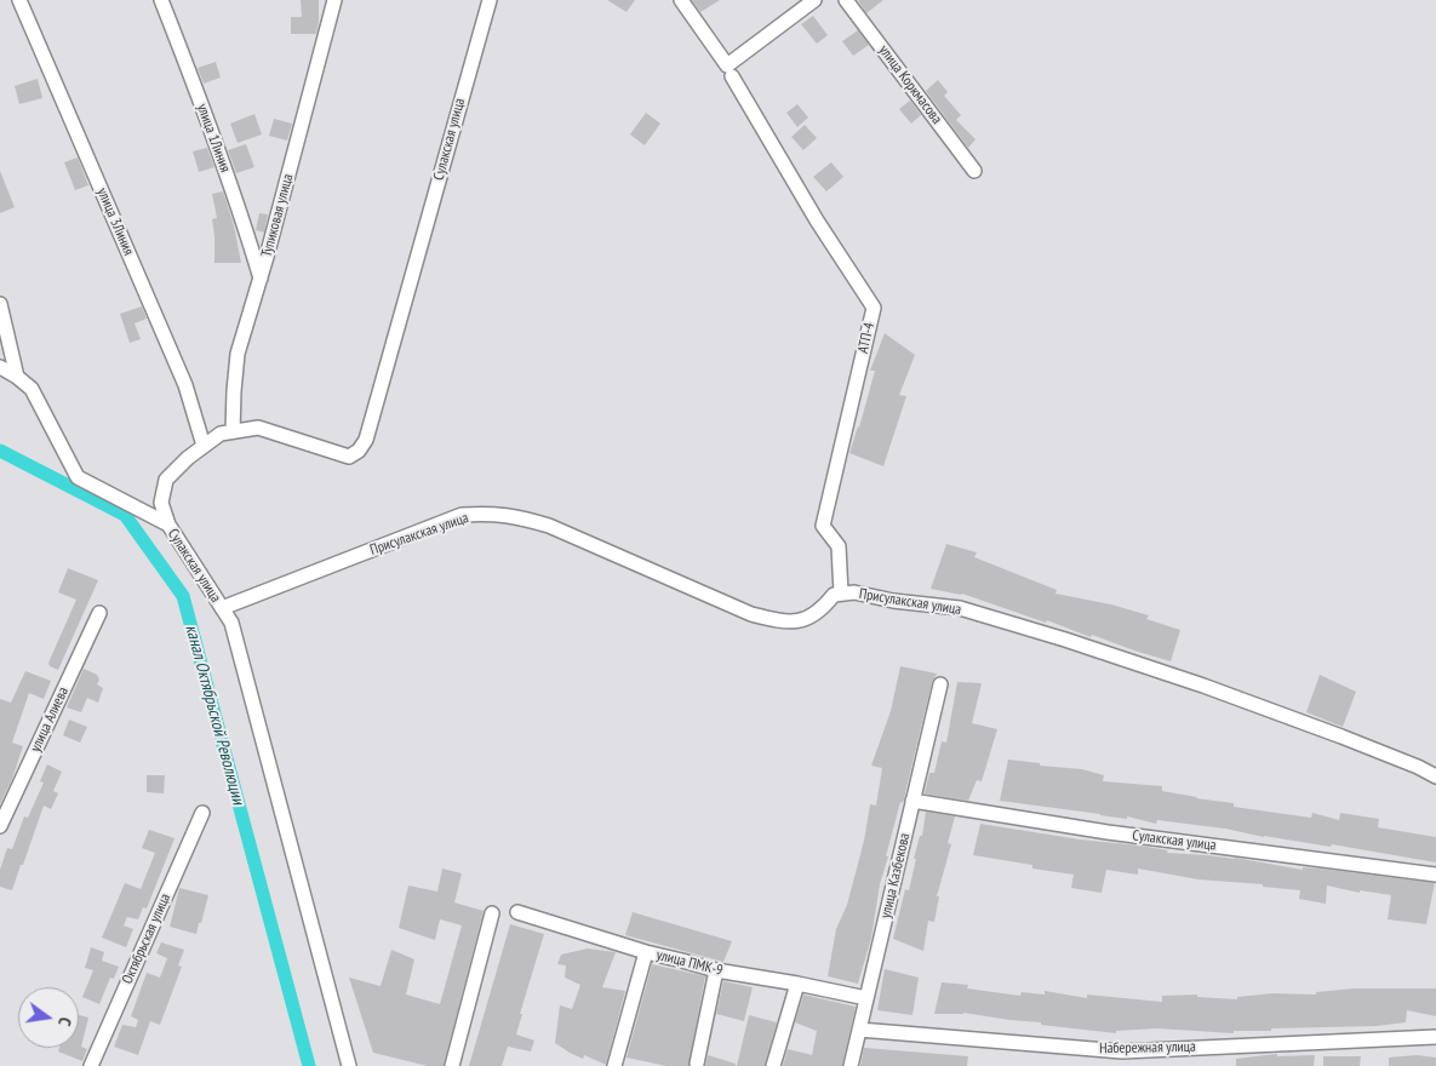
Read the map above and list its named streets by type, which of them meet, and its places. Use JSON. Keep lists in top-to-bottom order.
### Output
{
  "streets": {
    "street": [
      "улица Коркмасова",
      "улица 1Линия",
      "Сулакская улица",
      "Тупиковая улица",
      "улица 3Линия",
      "АТП-4",
      "Присулакская улица",
      "улица Алиева",
      "улица Казбекова",
      "Октябрьская улица",
      "улица ПМК-9",
      "Набережная улица"
    ]
  },
  "crossings": [
    ["улица 1Линия", "Тупиковая улица"],
    ["Сулакская улица", "Тупиковая улица"],
    ["Сулакская улица", "улица 3Линия"],
    ["Сулакская улица", "Присулакская улица"],
    ["Сулакская улица", "улица Казбекова"],
    ["АТП-4", "Присулакская улица"],
    ["улица Казбекова", "улица ПМК-9"],
    ["улица Казбекова", "Набережная улица"]
  ],
  "water": ["канал Октябрьской Революции"],
  "north": "right"
}
